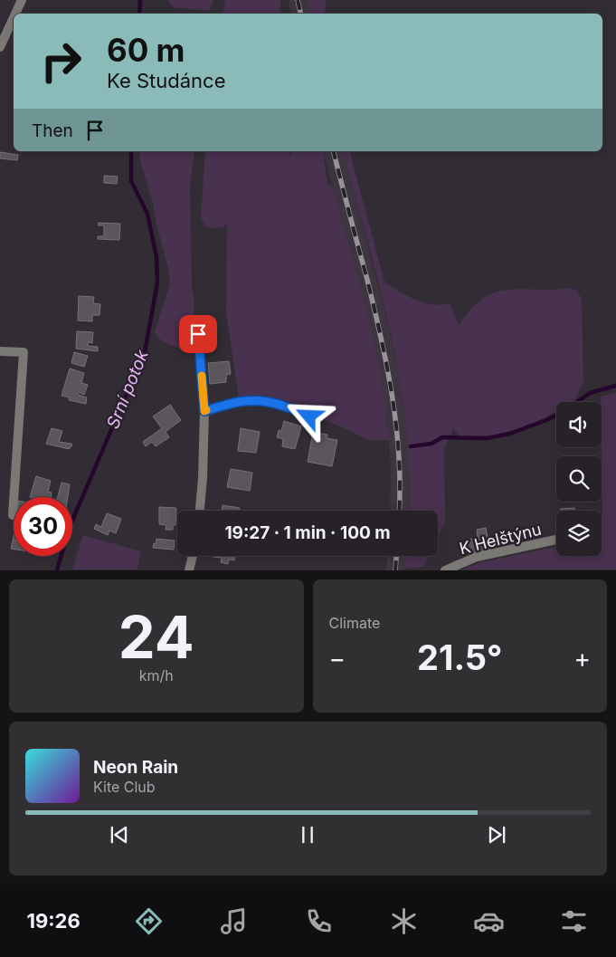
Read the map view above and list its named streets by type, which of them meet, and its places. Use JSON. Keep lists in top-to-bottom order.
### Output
{
  "streets": {
    "street": ["K Helštýnu"]
  },
  "water": ["Srní potok"],
  "page": {
    "turn": ["60 m", "Ke Studánce"],
    "then": "Then",
    "limit": "30",
    "trip": "19:27 · 1 min · 100 m",
    "tile": [
      ["24", "km/h"],
      "Climate"
    ],
    "heat": ["−", "21.5°", "+"],
    "song": ["Neon Rain", "Kite Club"],
    "tabs": "19:26"
  }
}
